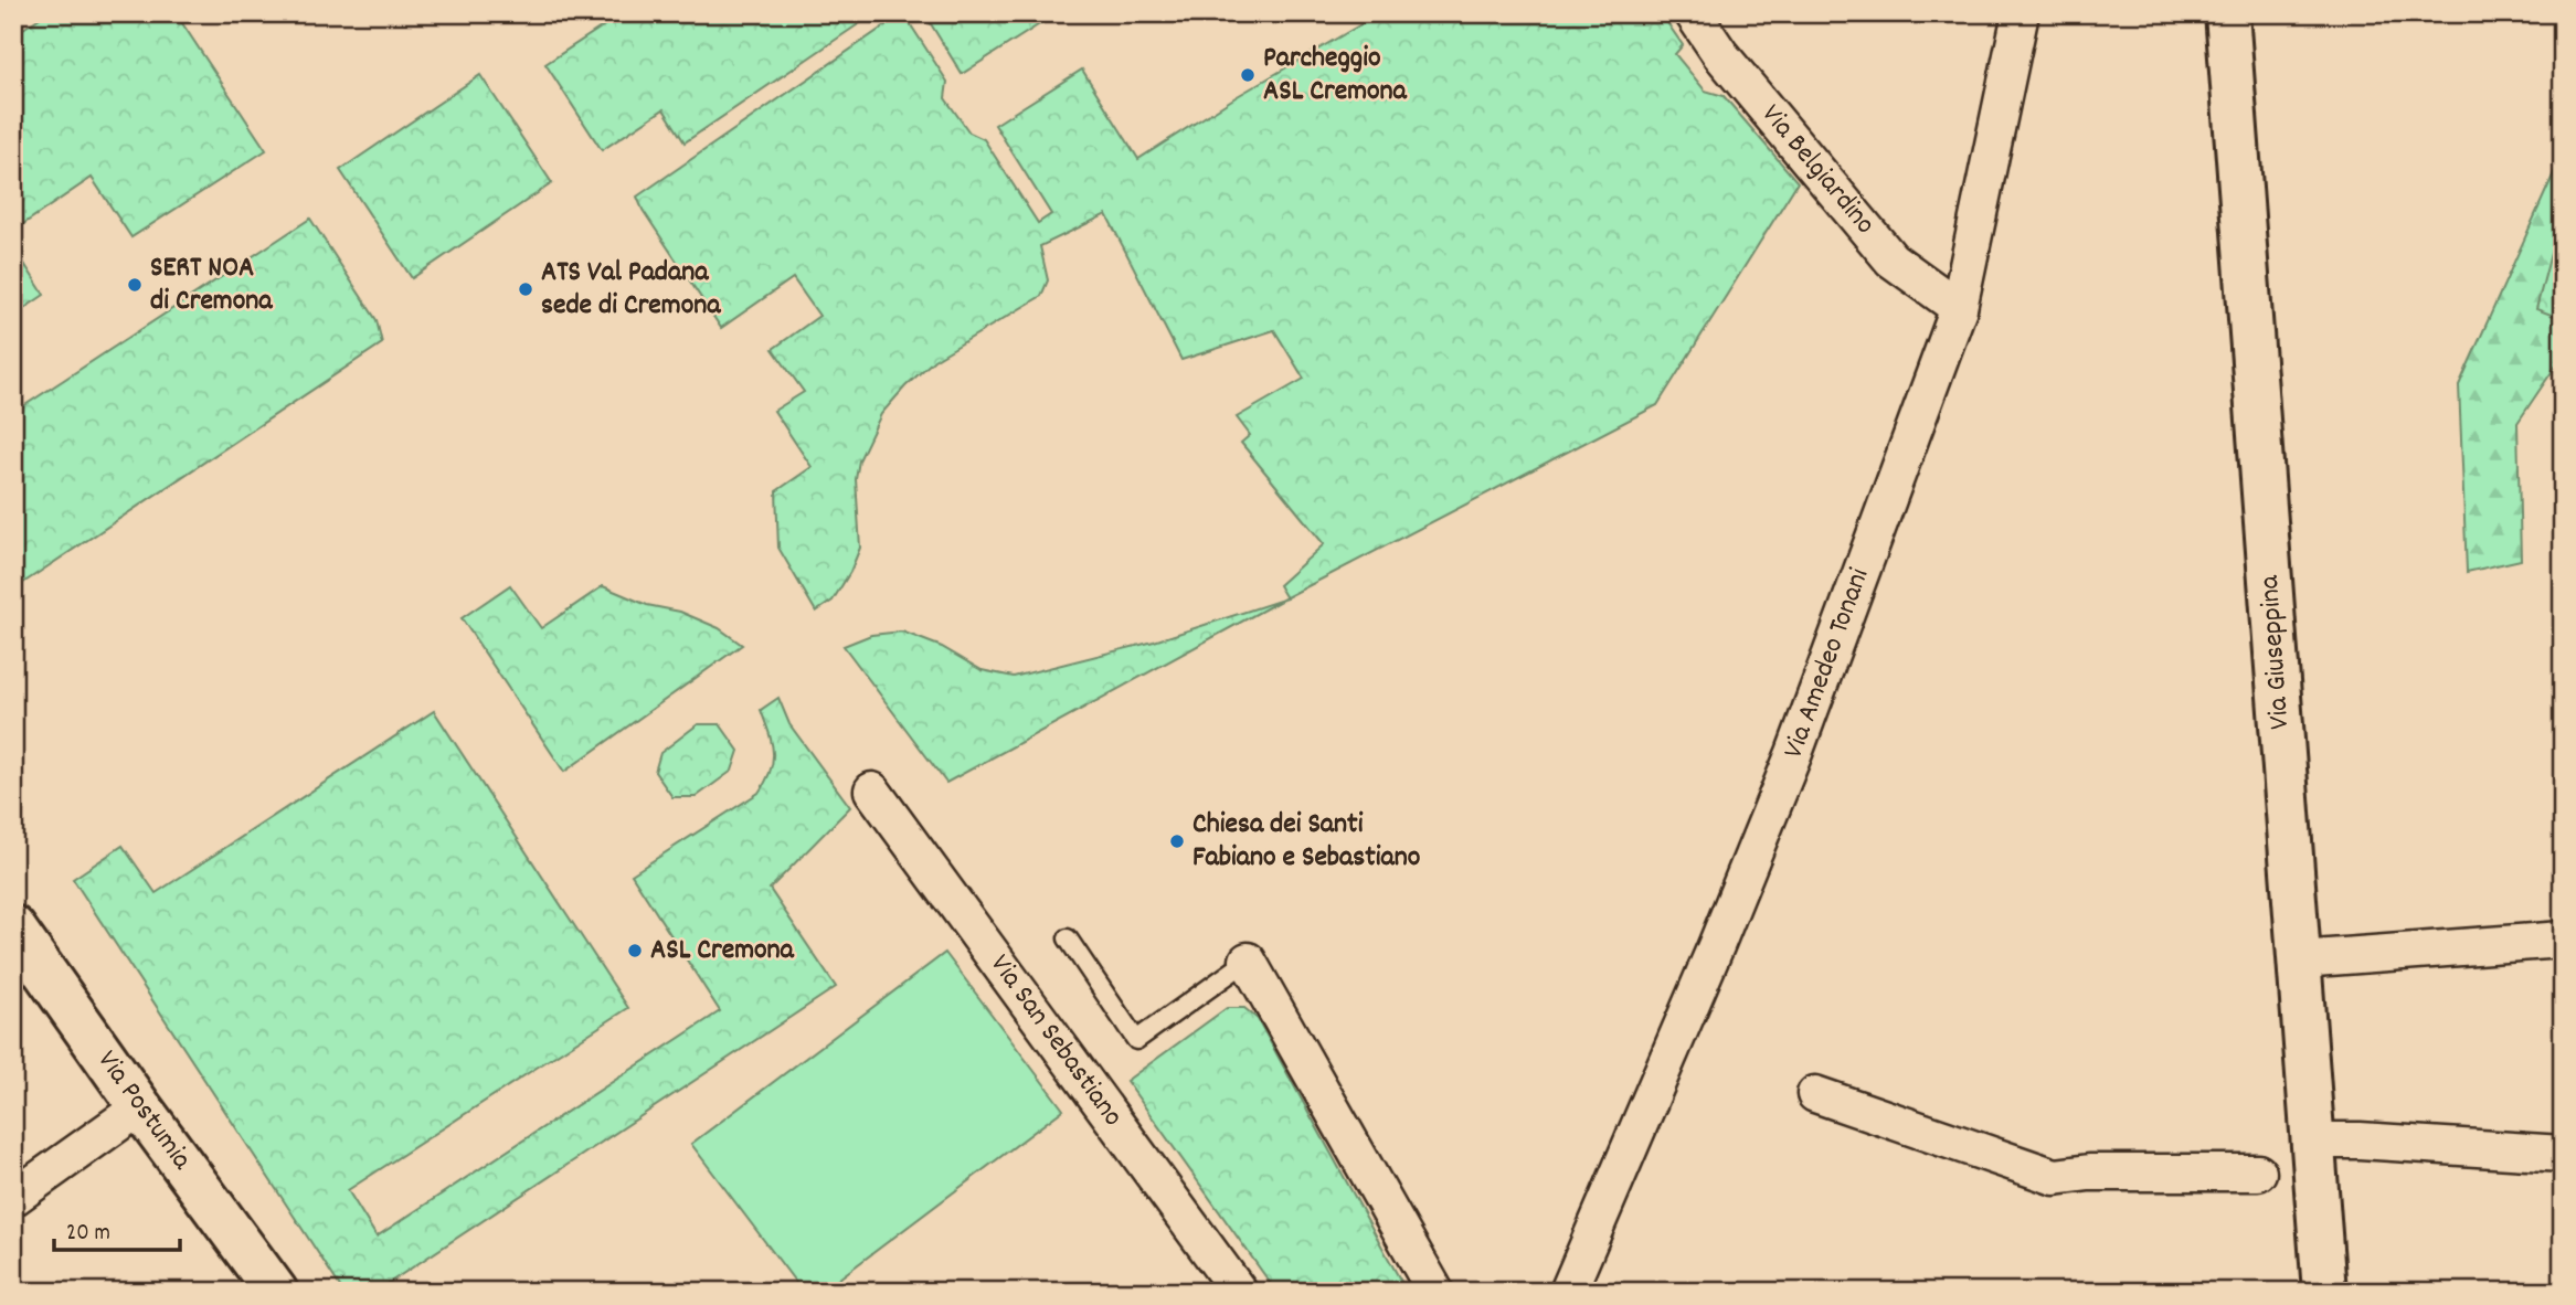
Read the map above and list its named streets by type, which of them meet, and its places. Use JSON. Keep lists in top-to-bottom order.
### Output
{
  "streets": {
    "main road": ["Via Giuseppina", "Via Postumia"],
    "street": ["Via Belgiardino", "Via Amedeo Tonani", "Via San Sebastiano"]
  },
  "crossings": [
    ["Via Belgiardino", "Via Amedeo Tonani"]
  ],
  "places": [
    "Parcheggio ASL Cremona",
    "SERT NOA di Cremona",
    "ATS Val Padana sede di Cremona",
    "Chiesa dei Santi Fabiano e Sebastiano",
    "ASL Cremona"
  ],
  "scale_bar": "20 m"
}
